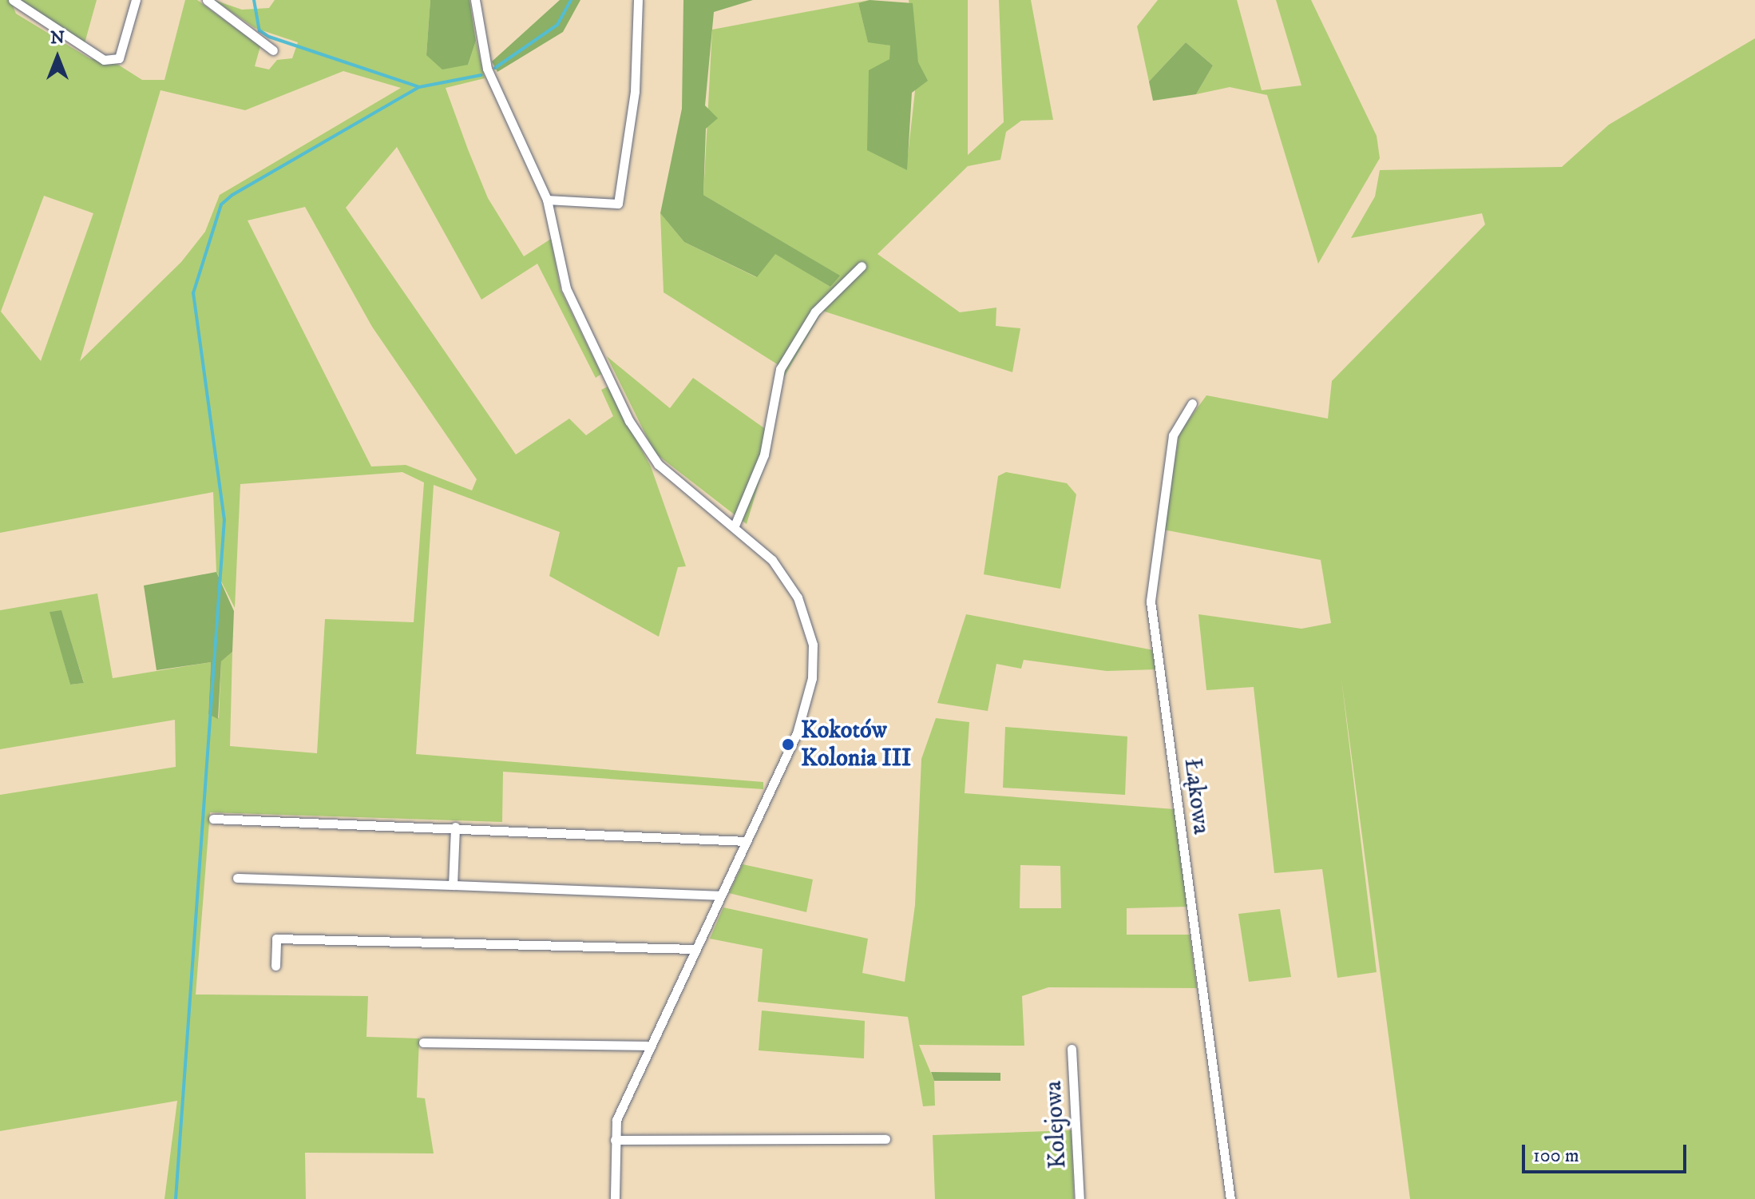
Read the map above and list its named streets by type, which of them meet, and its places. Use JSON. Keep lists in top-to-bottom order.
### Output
{
  "streets": {
    "street": ["Łąkowa", "Kolejowa"]
  },
  "places": ["Kokotów Kolonia III"],
  "scale_bar": "100 m",
  "north": "top"
}
